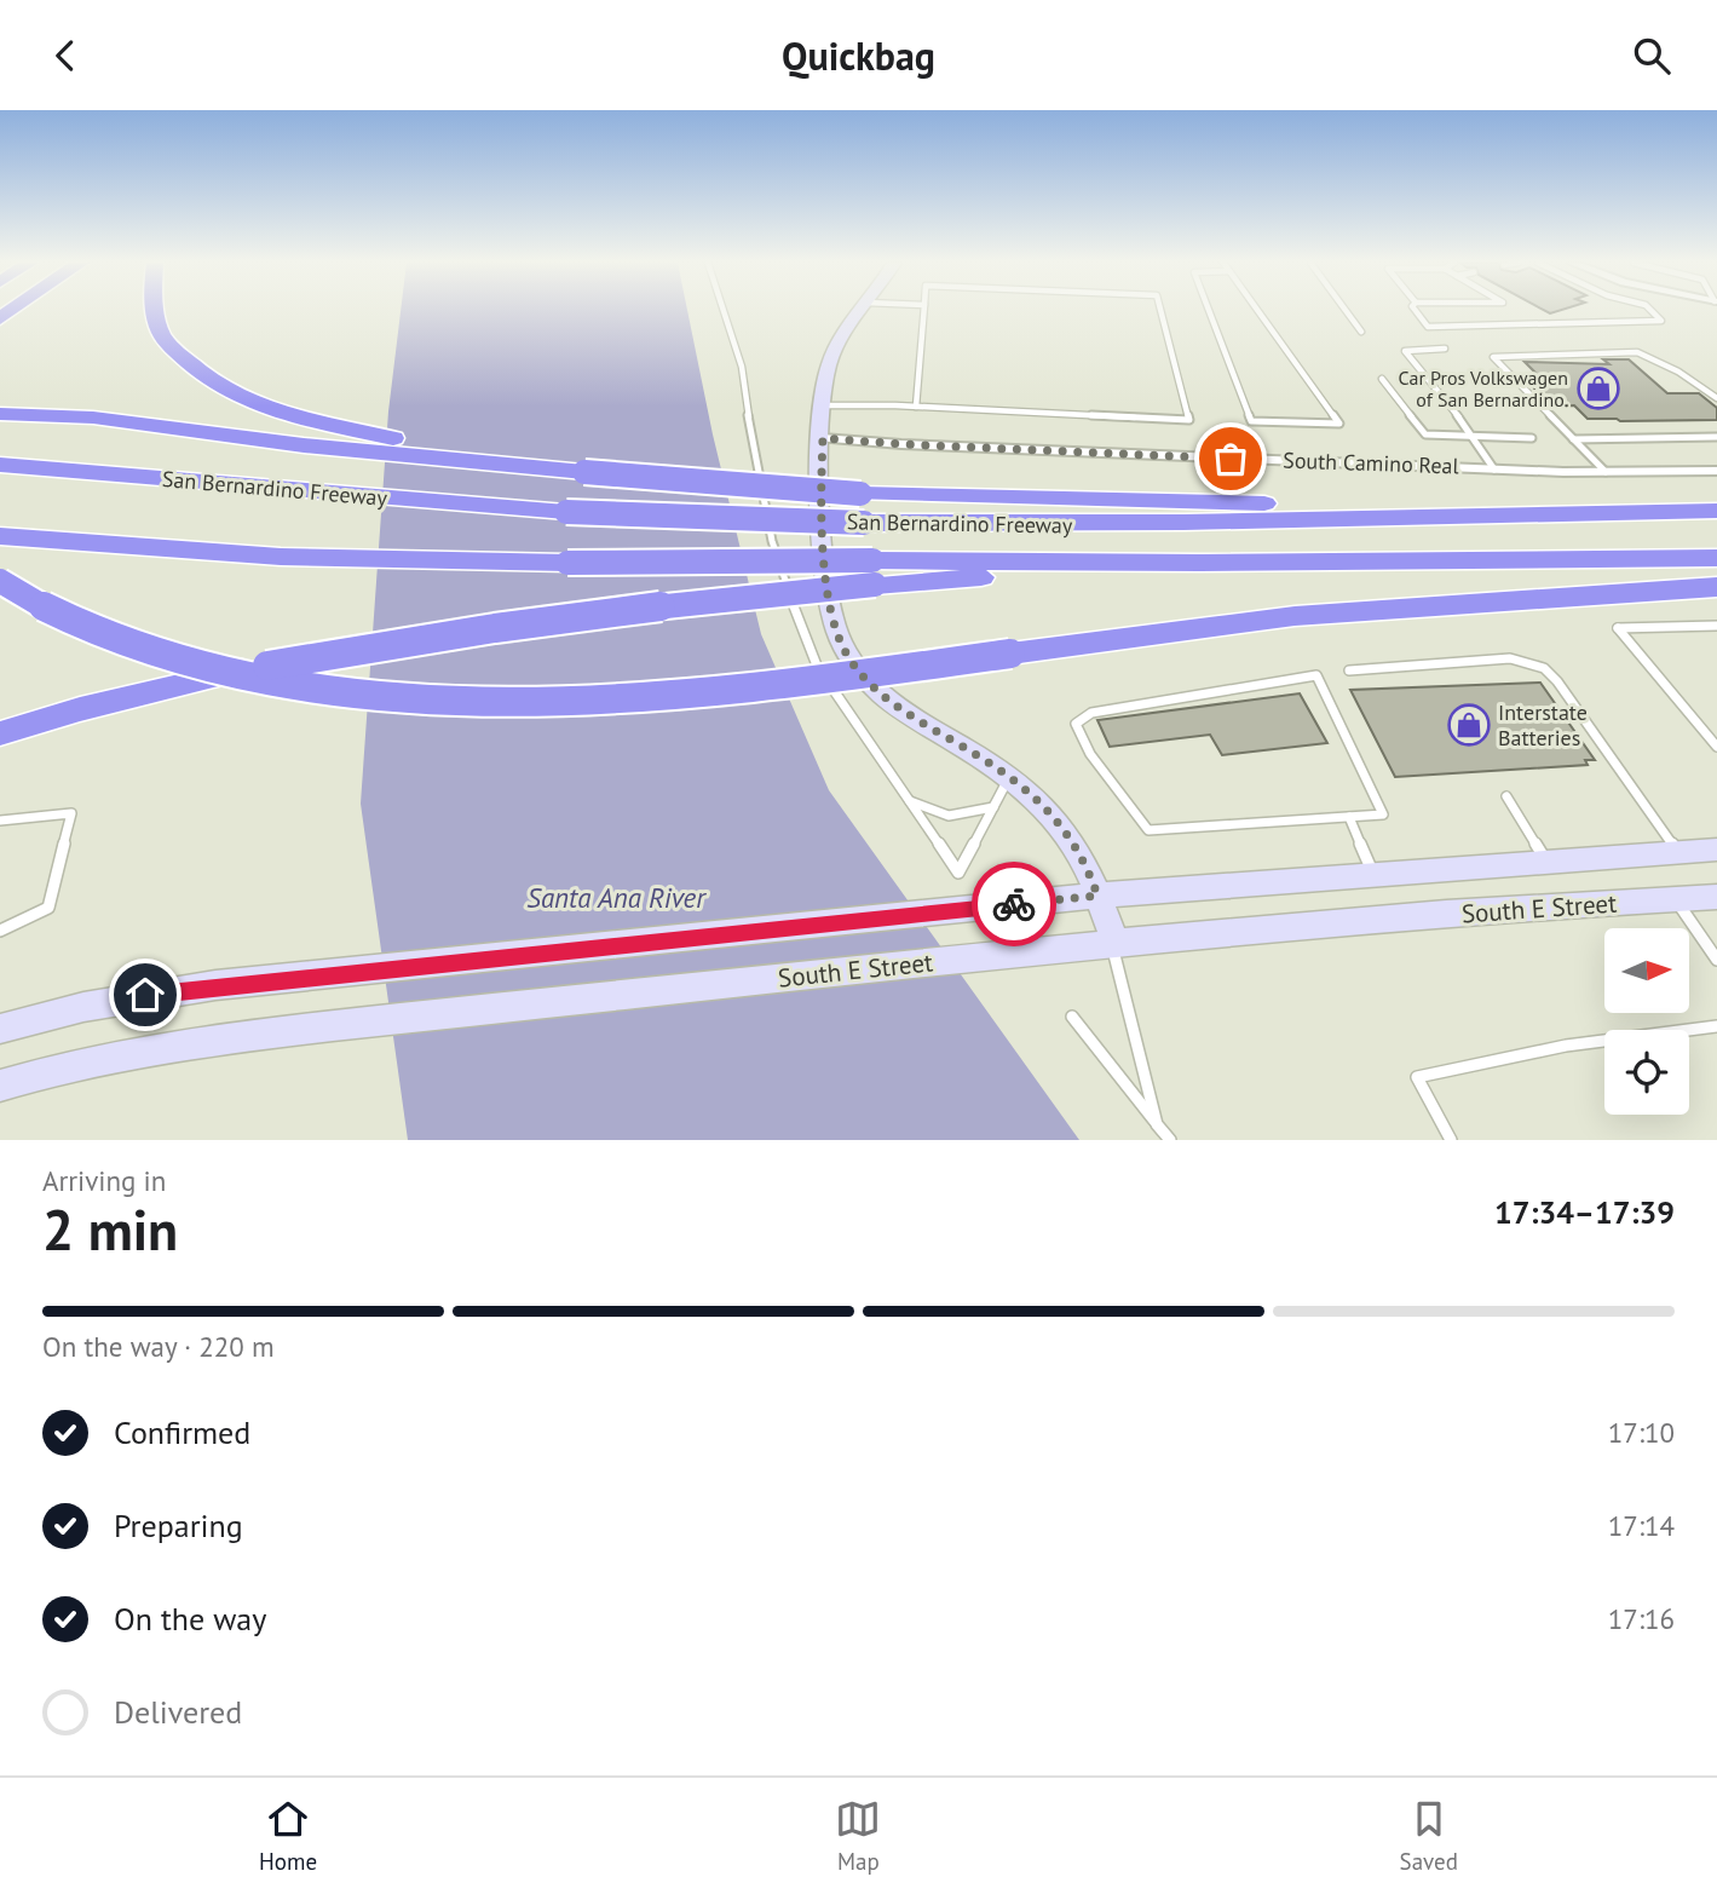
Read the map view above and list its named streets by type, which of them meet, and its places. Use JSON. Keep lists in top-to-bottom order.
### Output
{
  "streets": {
    "highway": ["San Bernardino Freeway"],
    "main road": ["South E Street"],
    "street": ["South Camino Real"]
  },
  "water": ["Santa Ana River"],
  "places": {
    "shop": ["Car Pros Volkswagen of San Bernardino.", "Interstate Batteries"]
  },
  "north": "right",
  "page": {
    "header": "Quickbag",
    "heading": ["2 min", "Arriving in", "17:34–17:39"],
    "bar": "On the way · 220 m",
    "list": [
      ["Confirmed", "17:10"],
      ["Preparing", "17:14"],
      ["On the way", "17:16"],
      "Delivered"
    ],
    "tabs": ["Home", "Map", "Saved"]
  }
}
